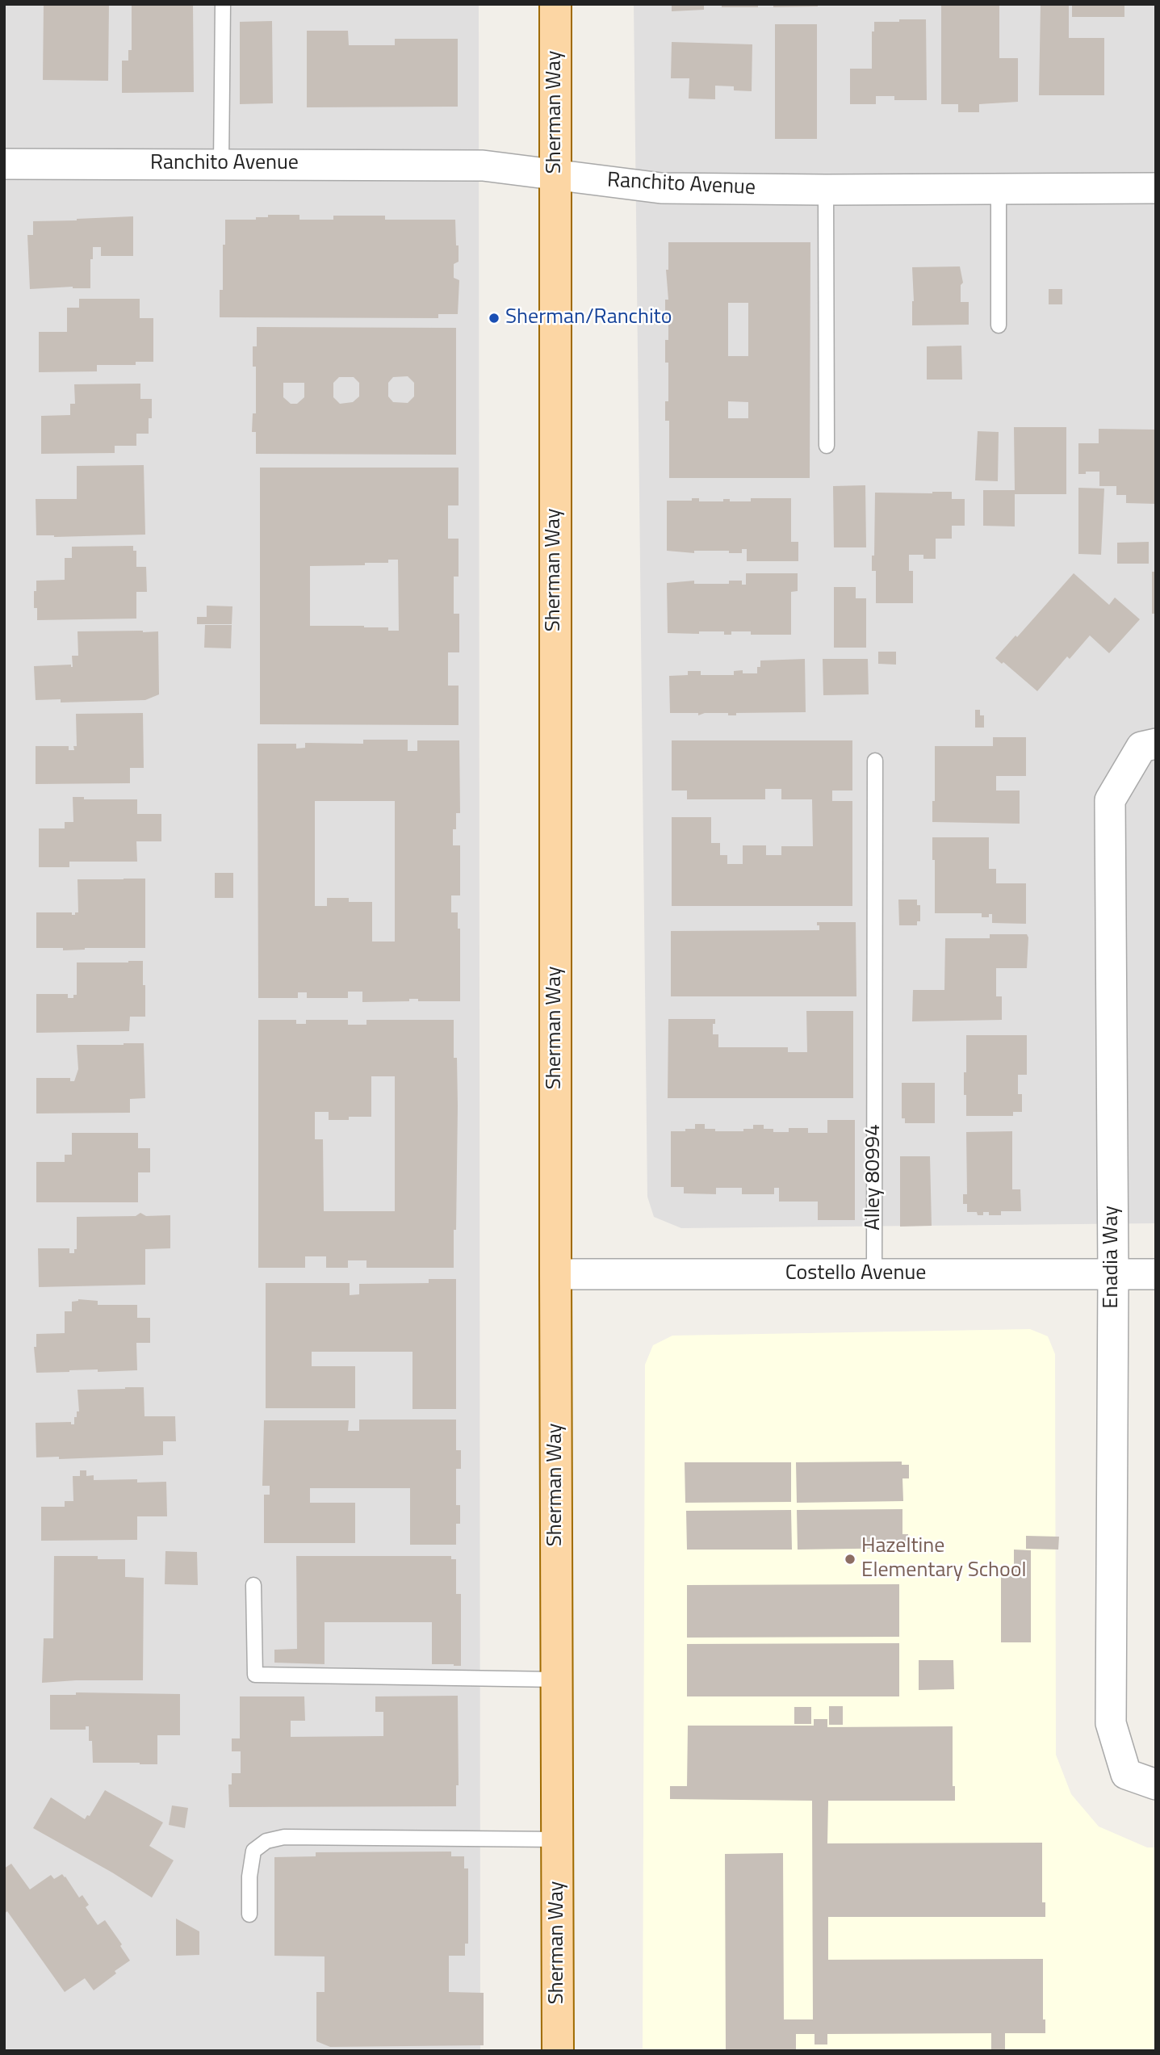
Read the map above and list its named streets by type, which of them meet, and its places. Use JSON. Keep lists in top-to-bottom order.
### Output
{
  "streets": {
    "main road": ["Sherman Way"],
    "street": ["Ranchito Avenue", "Enadia Way", "Costello Avenue"],
    "lane": ["Alley 80994"]
  },
  "crossings": [
    ["Sherman Way", "Ranchito Avenue"],
    ["Sherman Way", "Costello Avenue"],
    ["Alley 80994", "Costello Avenue"],
    ["Enadia Way", "Costello Avenue"]
  ],
  "places": ["Sherman/Ranchito", "Hazeltine Elementary School"]
}
